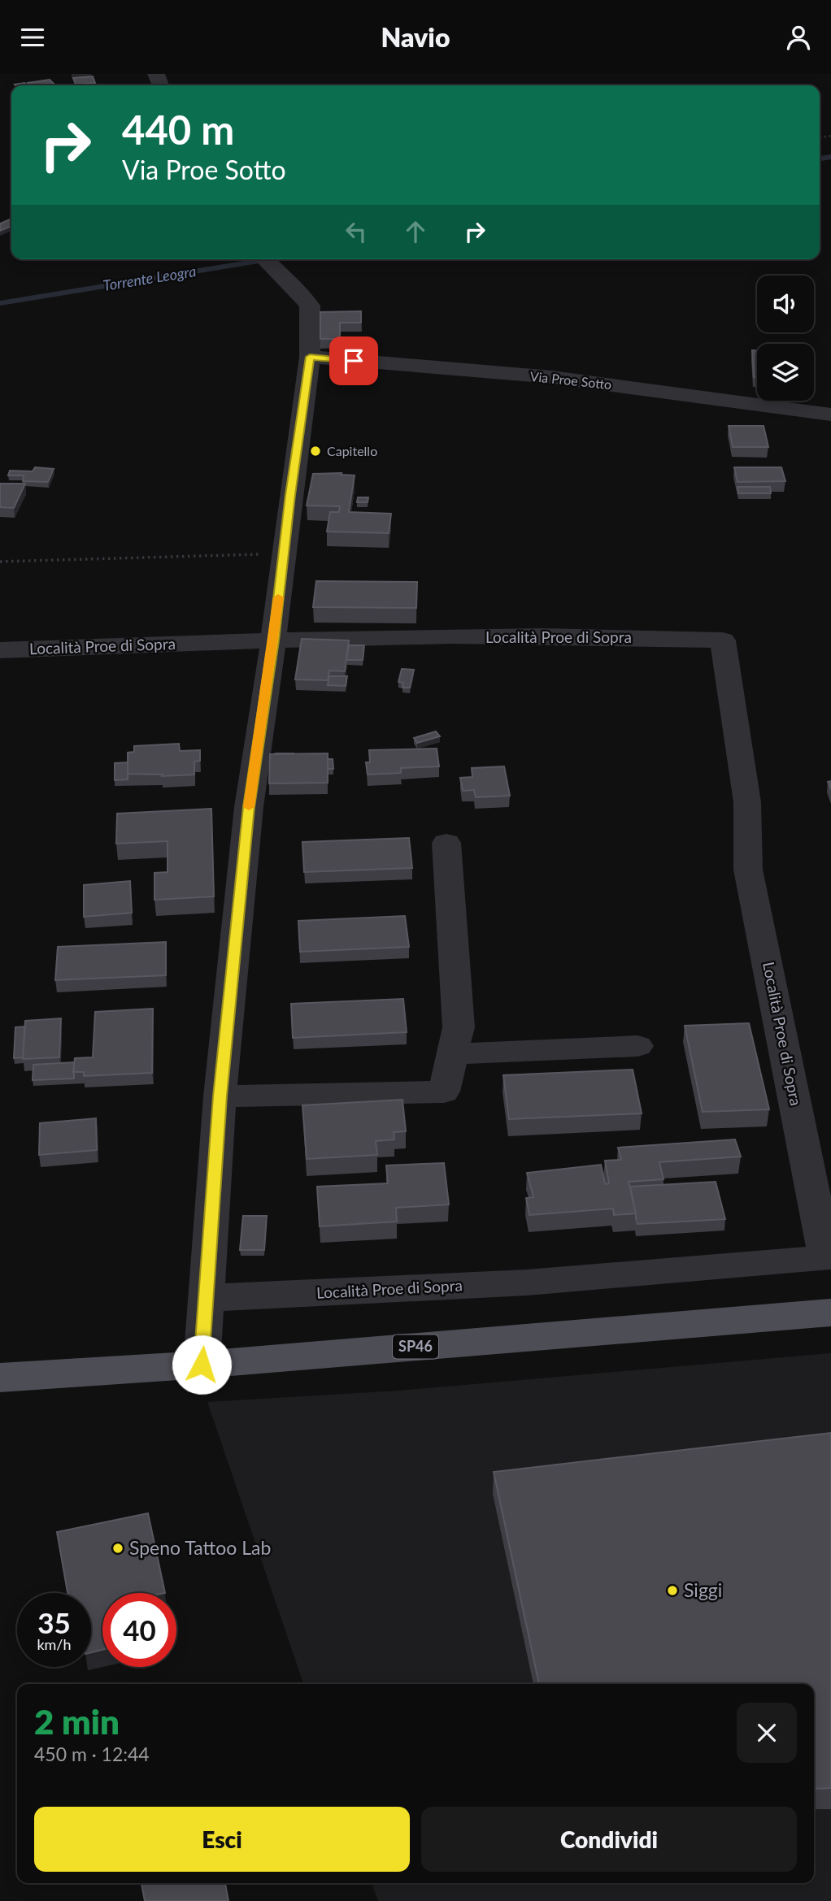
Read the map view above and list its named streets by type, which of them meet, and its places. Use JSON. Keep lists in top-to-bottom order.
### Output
{
  "streets": {
    "main road": ["SP46"],
    "street": ["Via Proe Sotto", "Località Proe di Sopra"]
  },
  "water": ["Torrente Leogra"],
  "places": ["Capitello", "Speno Tattoo Lab", "Siggi"],
  "page": {
    "header": "Navio",
    "turn": ["440 m", "Via Proe Sotto"],
    "speed": "35 km/h",
    "limit": "40",
    "heading": ["2 min", "450 m · 12:44"],
    "buttons": ["Esci", "Condividi"]
  }
}
